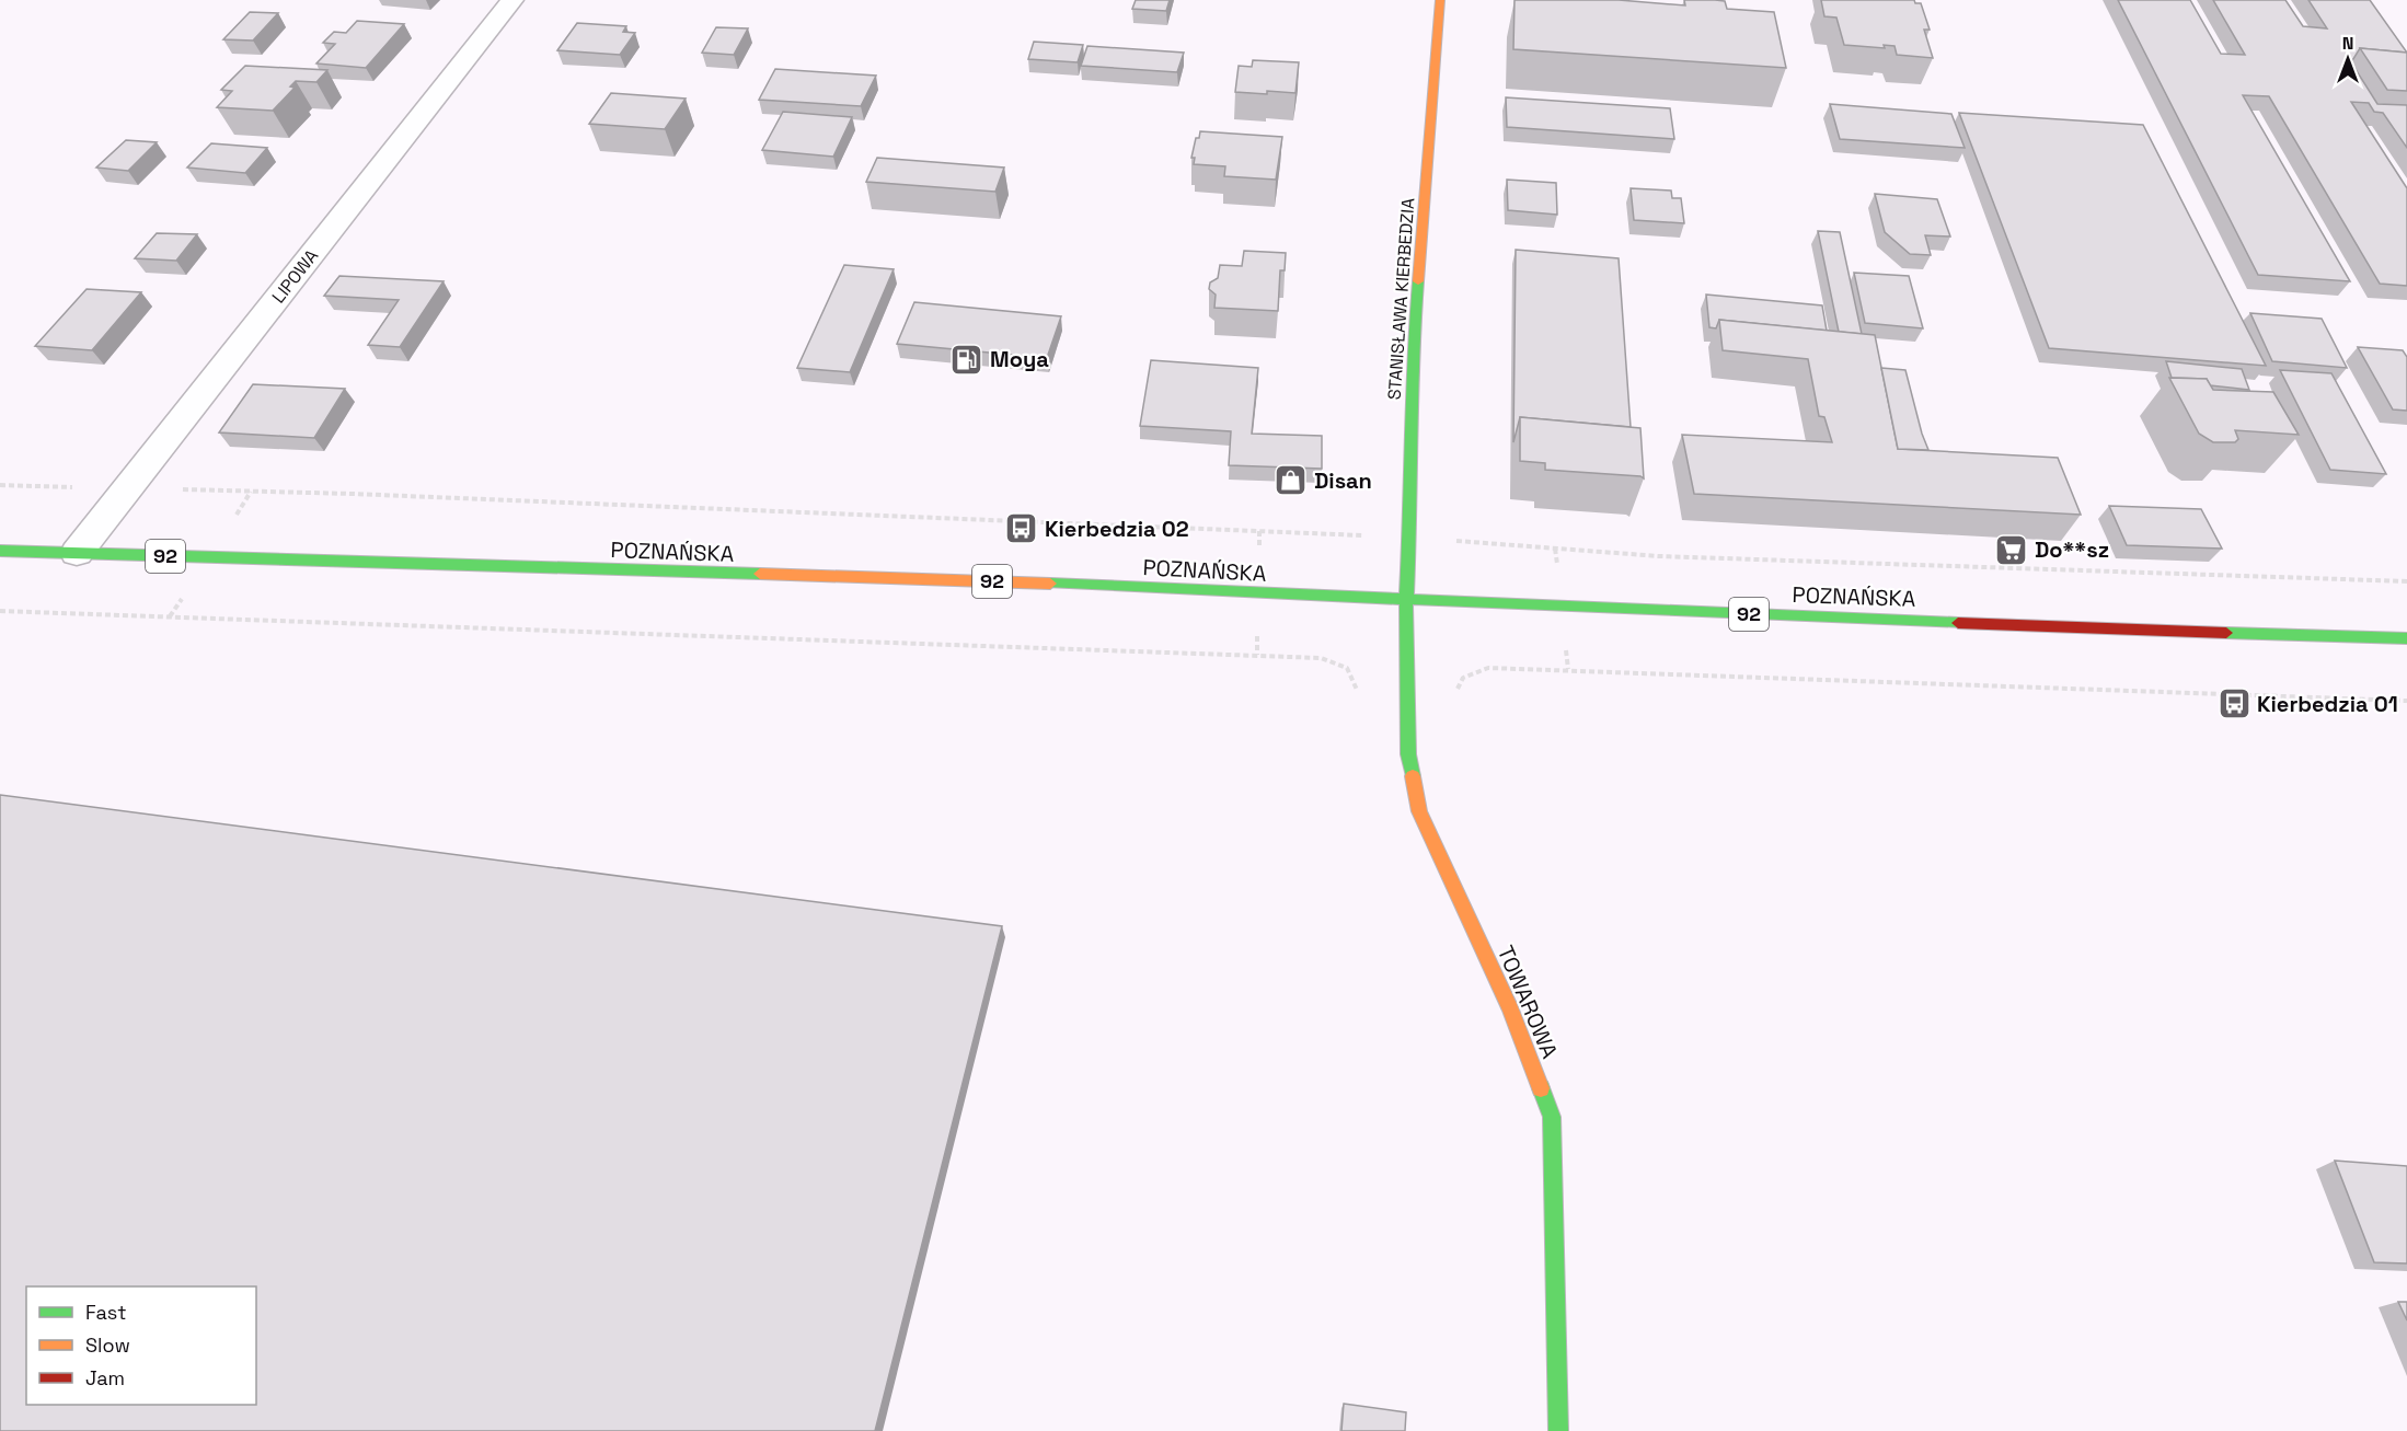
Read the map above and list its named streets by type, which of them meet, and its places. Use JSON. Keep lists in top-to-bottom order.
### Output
{
  "streets": {
    "main road": [
      "STANISŁAWA KIERBEDZIA",
      "POZNAŃSKA",
      "92",
      "TOWAROWA"
    ],
    "street": ["LIPOWA"]
  },
  "crossings": [
    ["LIPOWA", "POZNAŃSKA"],
    ["STANISŁAWA KIERBEDZIA", "POZNAŃSKA"],
    ["STANISŁAWA KIERBEDZIA", "TOWAROWA"],
    ["POZNAŃSKA", "TOWAROWA"]
  ],
  "places": {
    "fuel station": ["Moya"],
    "shop": ["Disan"],
    "bus stop": ["Kierbedzia 02", "Kierbedzia 01"],
    "supermarket": ["Do**sz"]
  },
  "legend": ["Fast", "Slow", "Jam"],
  "north": "top"
}
